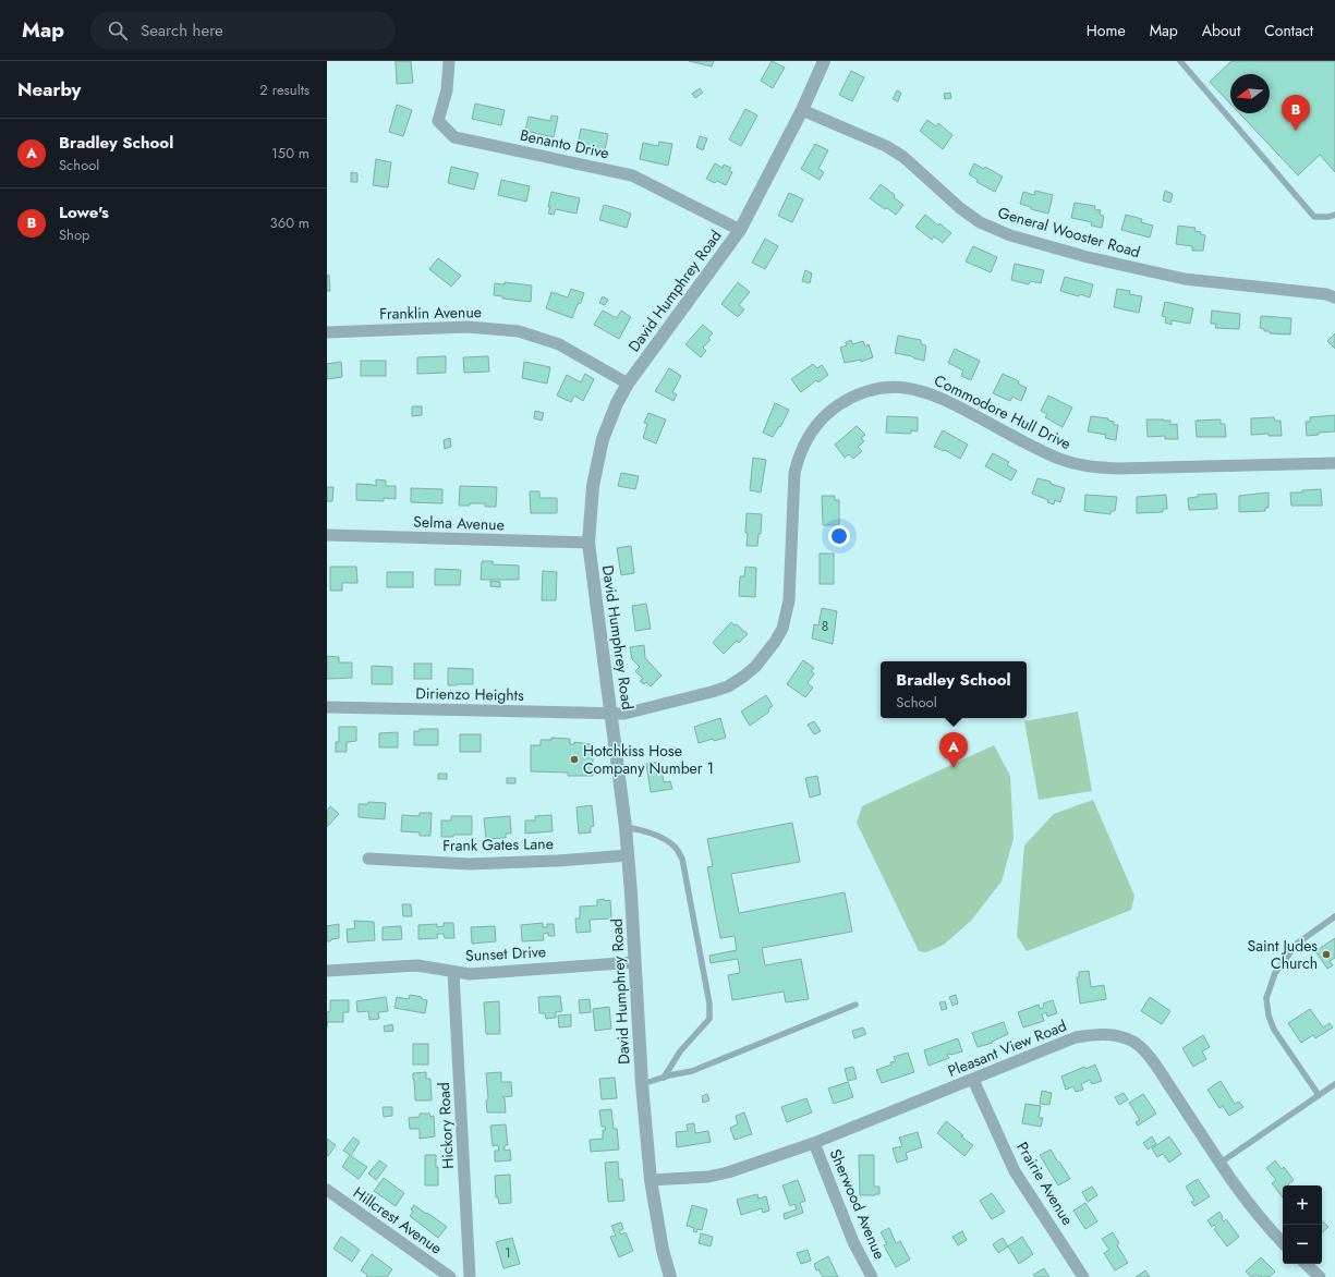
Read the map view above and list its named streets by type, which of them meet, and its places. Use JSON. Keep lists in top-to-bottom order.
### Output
{
  "streets": {
    "street": [
      "Benanto Drive",
      "General Wooster Road",
      "David Humphrey Road",
      "Franklin Avenue",
      "Commodore Hull Drive",
      "Selma Avenue",
      "Dirienzo Heights",
      "Frank Gates Lane",
      "Sunset Drive",
      "Pleasant View Road",
      "Hickory Road",
      "Prairie Avenue",
      "Sherwood Avenue",
      "Hillcrest Avenue"
    ]
  },
  "crossings": [
    ["Benanto Drive", "David Humphrey Road"],
    ["General Wooster Road", "David Humphrey Road"],
    ["David Humphrey Road", "Franklin Avenue"],
    ["David Humphrey Road", "Commodore Hull Drive"],
    ["David Humphrey Road", "Selma Avenue"],
    ["David Humphrey Road", "Dirienzo Heights"],
    ["David Humphrey Road", "Frank Gates Lane"],
    ["David Humphrey Road", "Sunset Drive"],
    ["David Humphrey Road", "Pleasant View Road"],
    ["Commodore Hull Drive", "Dirienzo Heights"],
    ["Sunset Drive", "Hickory Road"],
    ["Pleasant View Road", "Prairie Avenue"],
    ["Pleasant View Road", "Sherwood Avenue"]
  ],
  "places": ["Hotchkiss Hose Company Number 1", "Saint Judes Church"],
  "house_numbers": ["8", "1"],
  "north": "left",
  "page": {
    "header": "Map",
    "search": "Search here",
    "nav": [
      "Home",
      "Map",
      "About",
      "Contact"
    ],
    "heading": ["Nearby", "2 results"],
    "pins": ["B", "A"],
    "list": [
      {
        "mark": "A",
        "name": "Bradley School",
        "note": "School",
        "value": "150 m"
      },
      {
        "mark": "B",
        "name": "Lowe's",
        "note": "Shop",
        "value": "360 m"
      }
    ],
    "popup": ["Bradley School", "School"],
    "map_buttons": ["+", "−"]
  }
}
